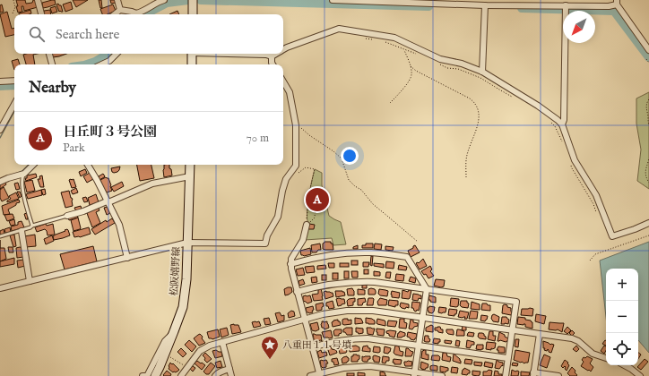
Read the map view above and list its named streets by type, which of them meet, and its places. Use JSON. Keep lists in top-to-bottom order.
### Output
{
  "streets": {
    "main road": ["松阪嬉野線"]
  },
  "places": {
    "place": ["八重田１１号墳"]
  },
  "north": "bottom left",
  "page": {
    "search": "Search here",
    "heading": "Nearby",
    "list": [
      {
        "mark": "A",
        "name": "日丘町３号公園",
        "note": "Park",
        "value": "70 m"
      }
    ],
    "pins": "A",
    "map_buttons": ["+", "−"]
  }
}
